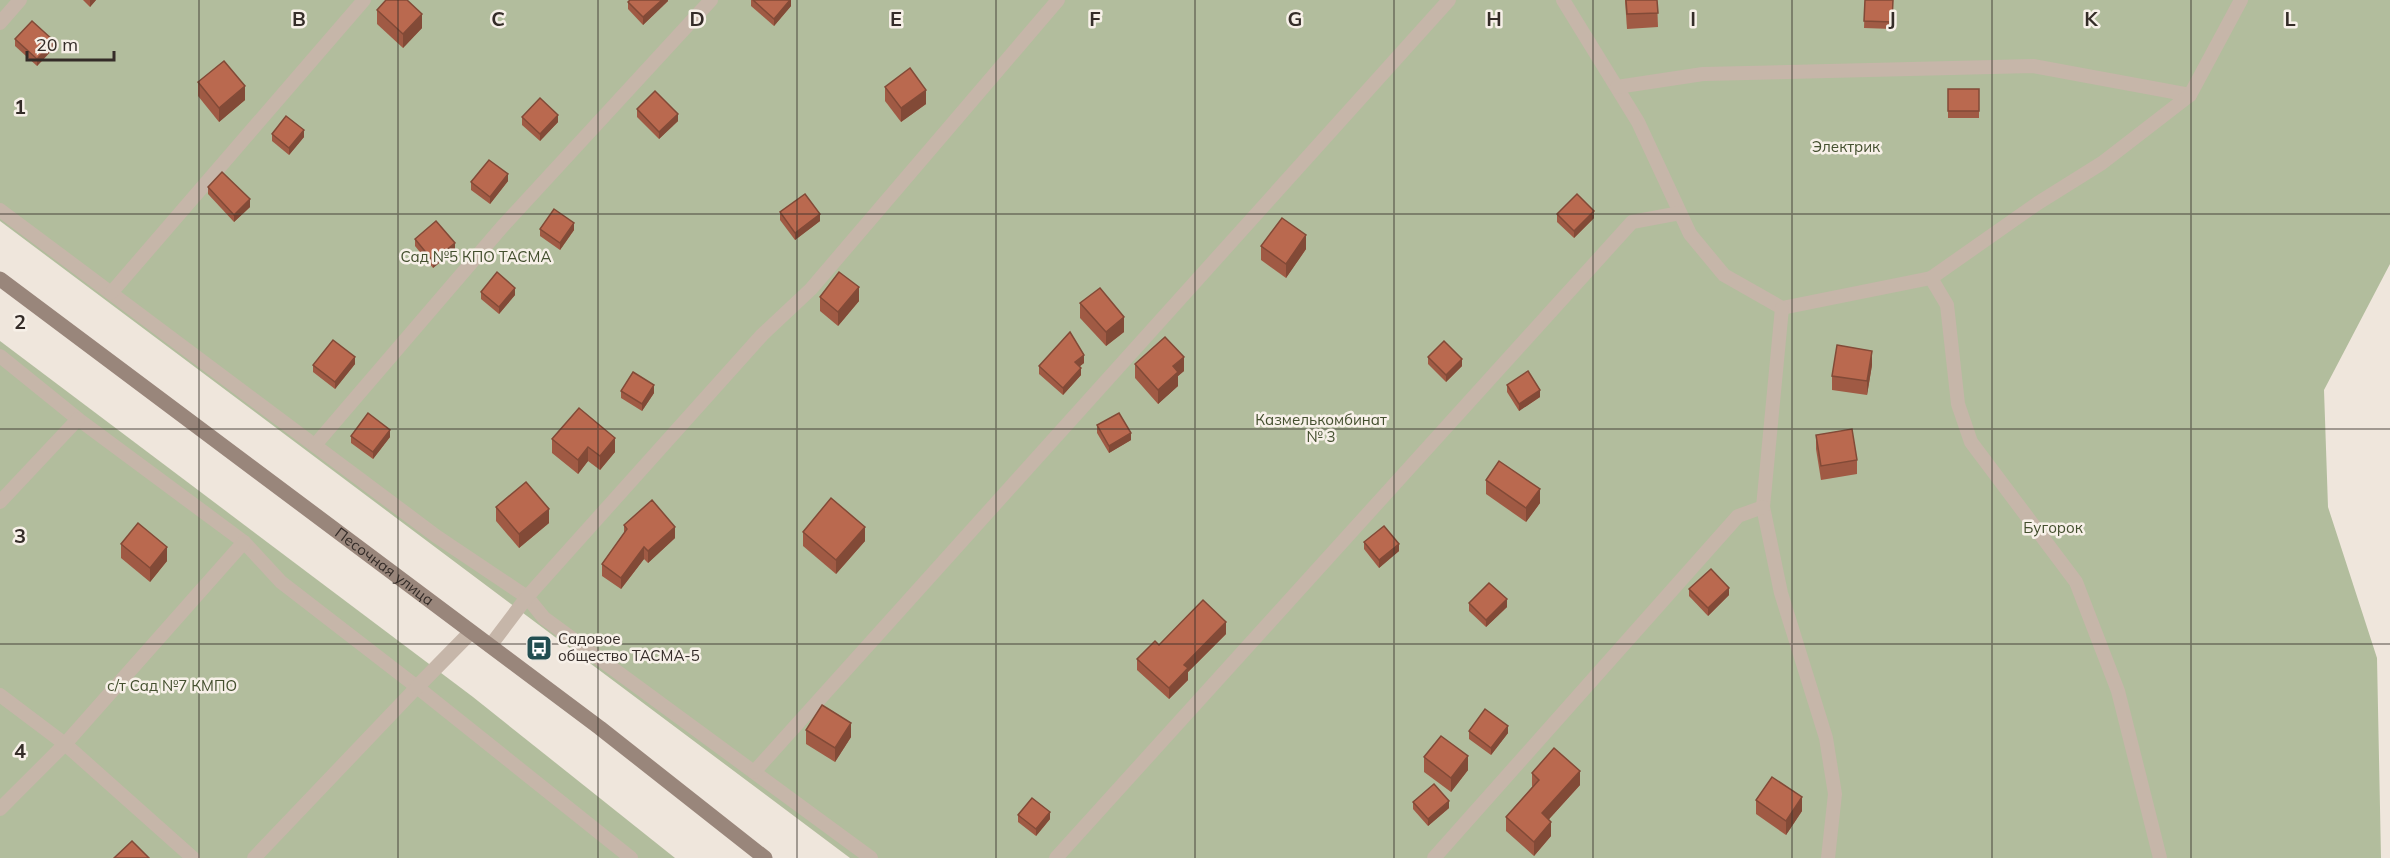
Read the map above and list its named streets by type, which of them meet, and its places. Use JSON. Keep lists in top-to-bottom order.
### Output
{
  "streets": {
    "main road": ["Песочная улица"]
  },
  "parks": [
    "Электрик",
    "Сад №5 КПО ТАСМА",
    "Казмелькомбинат № 3",
    "Бугорок",
    "с/т Сад №7 КМПО"
  ],
  "places": {
    "bus stop": ["Садовое общество ТАСМА-5"]
  },
  "scale_bar": "20 m",
  "grid": {
    "columns": [
      "B",
      "C",
      "D",
      "E",
      "F",
      "G",
      "H",
      "I",
      "J",
      "K",
      "L"
    ],
    "rows": [
      "1",
      "2",
      "3",
      "4"
    ]
  }
}
